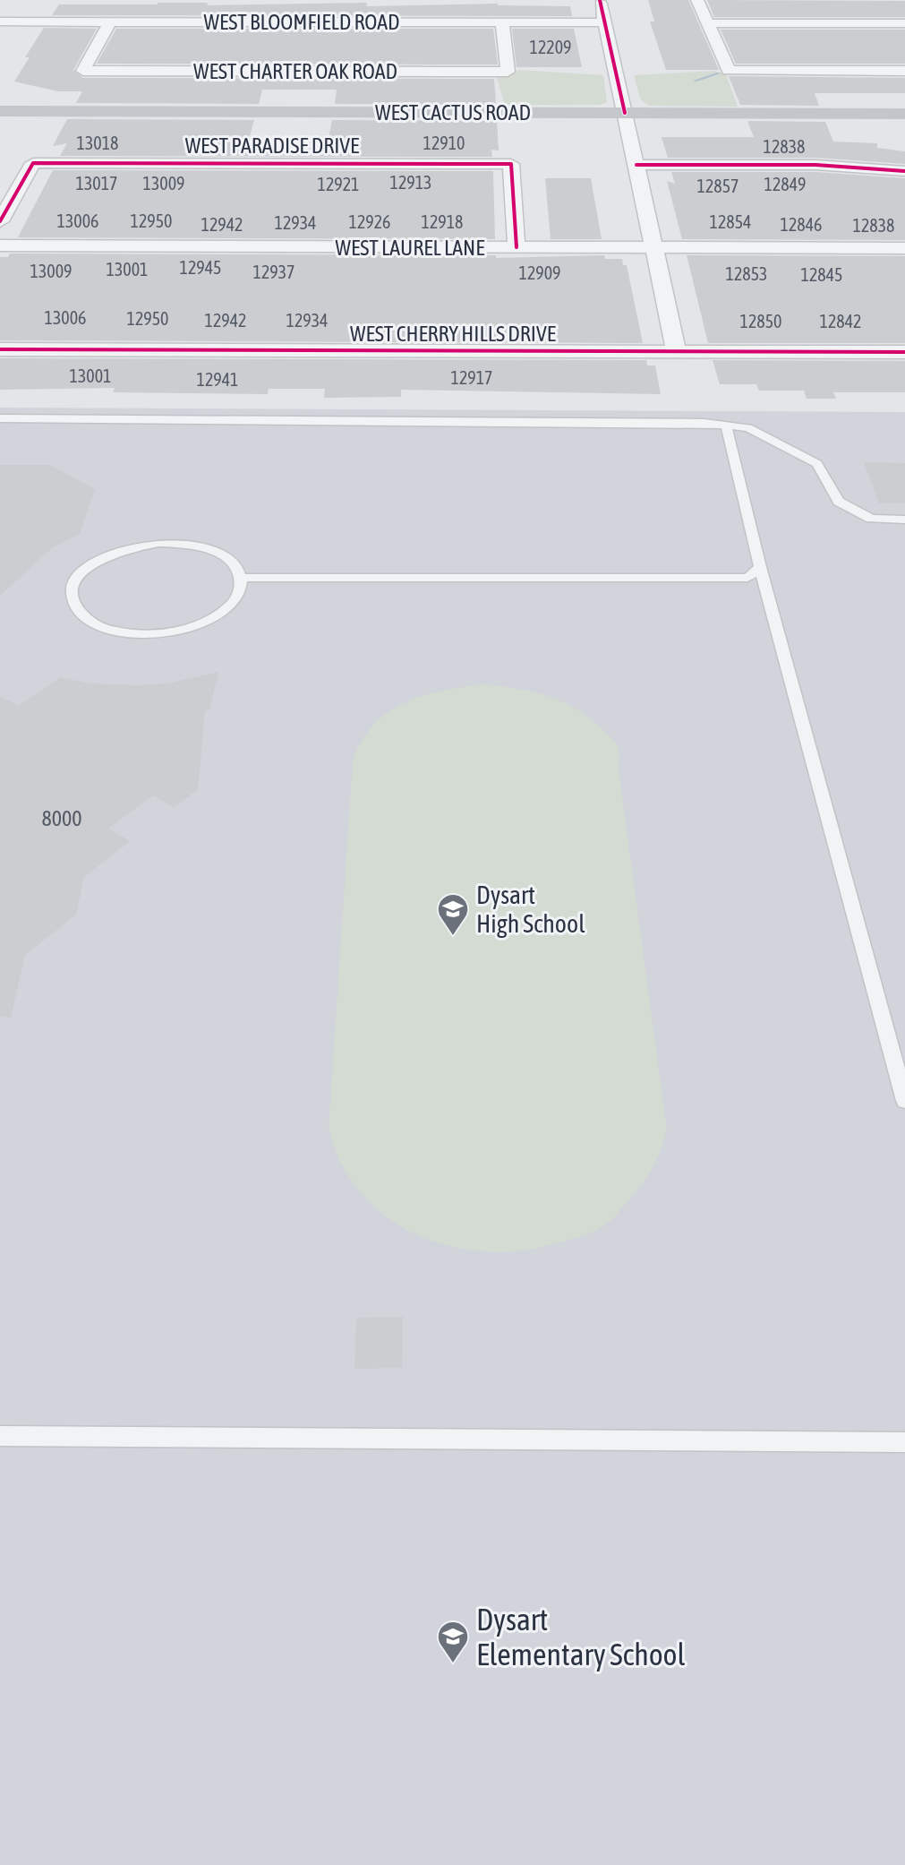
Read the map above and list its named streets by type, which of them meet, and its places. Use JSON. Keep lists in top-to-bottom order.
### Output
{
  "streets": {
    "main road": ["WEST CACTUS ROAD"],
    "street": [
      "WEST BLOOMFIELD ROAD",
      "WEST CHARTER OAK ROAD",
      "WEST PARADISE DRIVE",
      "WEST LAUREL LANE",
      "WEST CHERRY HILLS DRIVE"
    ]
  },
  "crossings": [
    ["WEST BLOOMFIELD ROAD", "WEST CHARTER OAK ROAD"],
    ["WEST PARADISE DRIVE", "WEST LAUREL LANE"]
  ],
  "places": {
    "school or university": ["Dysart High School", "Dysart Elementary School"]
  },
  "house_numbers": [
    "12209",
    "13018",
    "12910",
    "12838",
    "12913",
    "13017",
    "13009",
    "12921",
    "12849",
    "12857",
    "13006",
    "12950",
    "12926",
    "12918",
    "12854",
    "12934",
    "12942",
    "12846",
    "12838",
    "12945",
    "13001",
    "13009",
    "12937",
    "12909",
    "12853",
    "12845",
    "13006",
    "12950",
    "12942",
    "12934",
    "12850",
    "12842",
    "13001",
    "12917",
    "12941",
    "8000"
  ]
}
